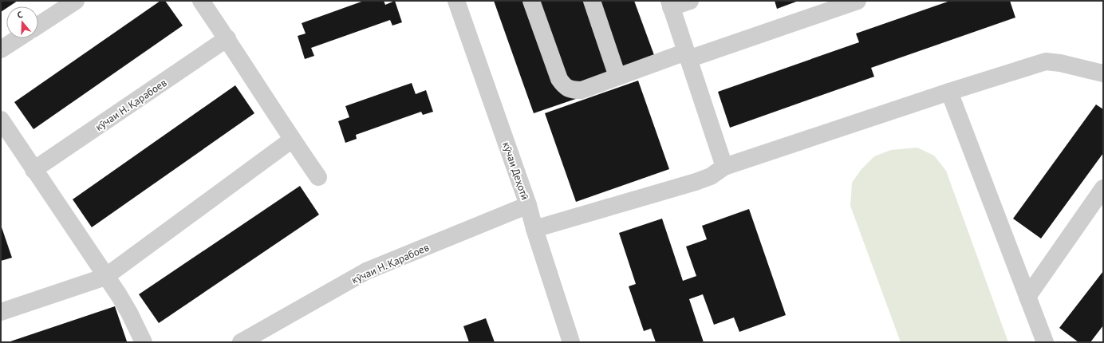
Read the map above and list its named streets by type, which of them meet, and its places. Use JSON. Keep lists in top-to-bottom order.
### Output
{
  "streets": {
    "lane": ["кӯчаи Н. Қарабоев", "кӯчаи Деҳотӣ"]
  },
  "crossings": [
    ["кӯчаи Н. Қарабоев", "кӯчаи Деҳотӣ"]
  ],
  "north": "top"
}
